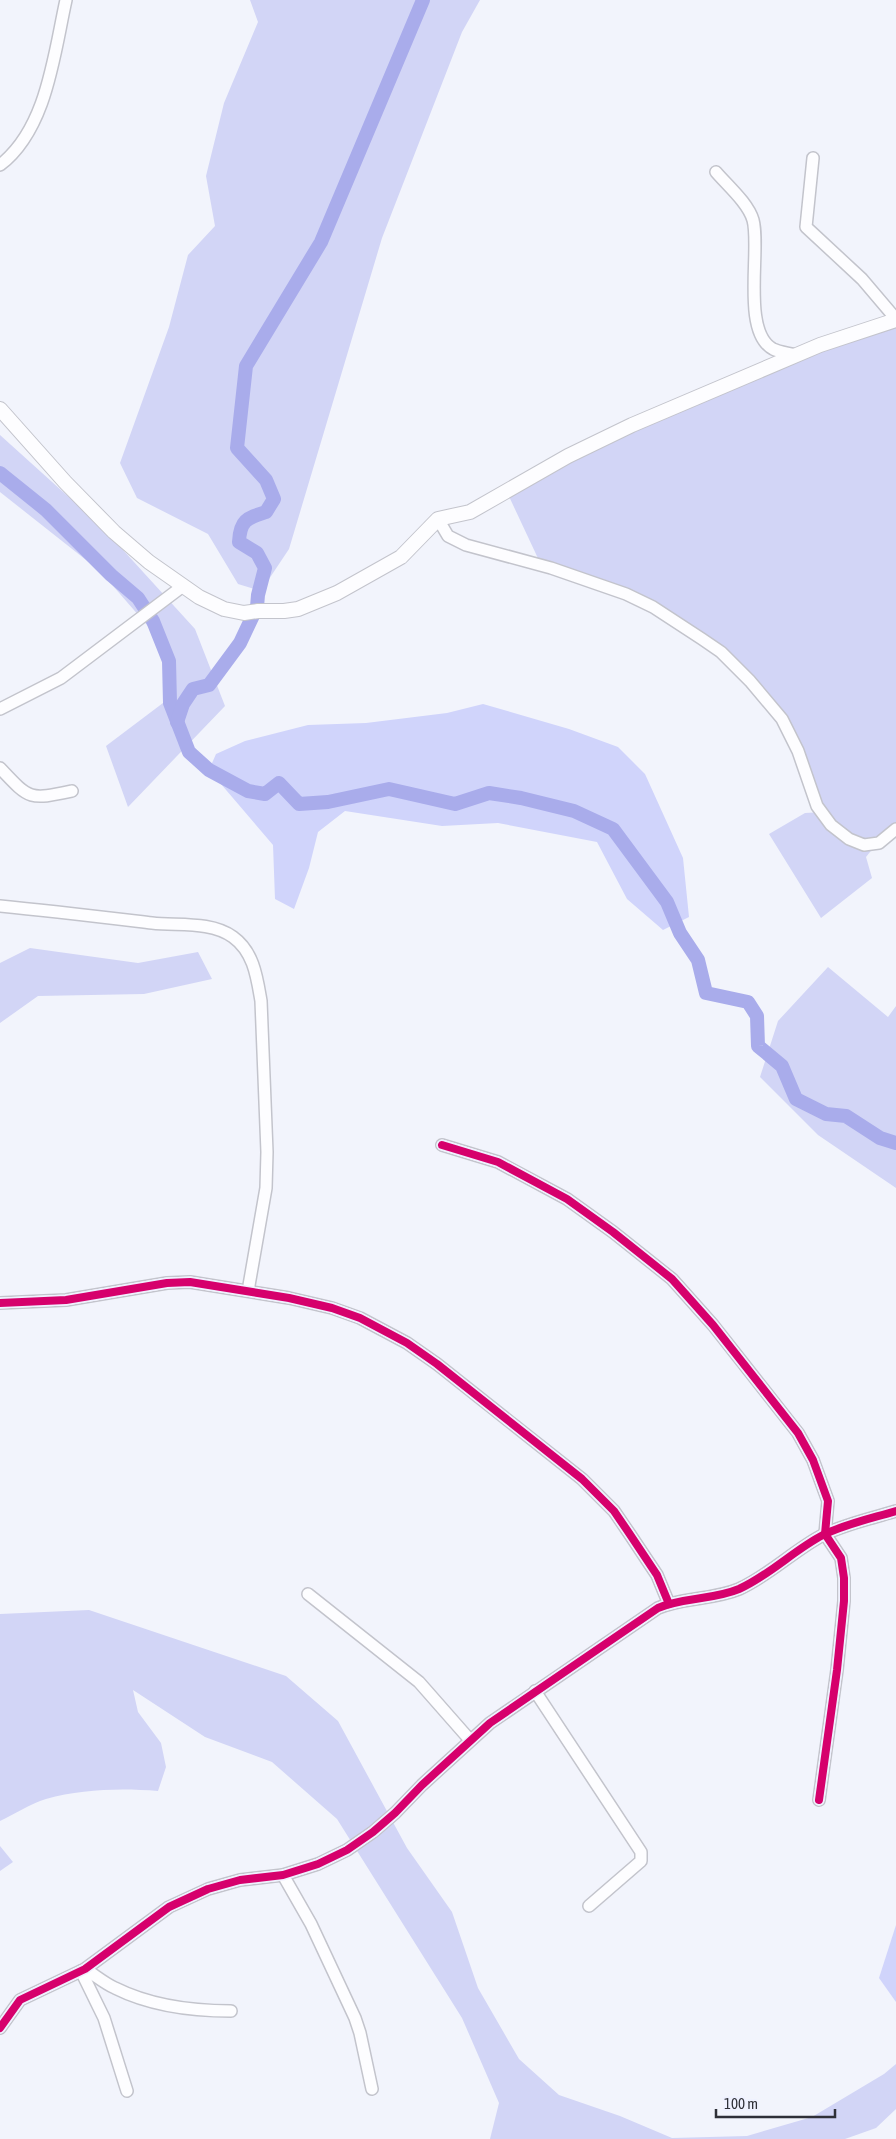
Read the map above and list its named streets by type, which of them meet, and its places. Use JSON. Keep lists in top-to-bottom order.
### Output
{
  "scale_bar": "100 m"
}
